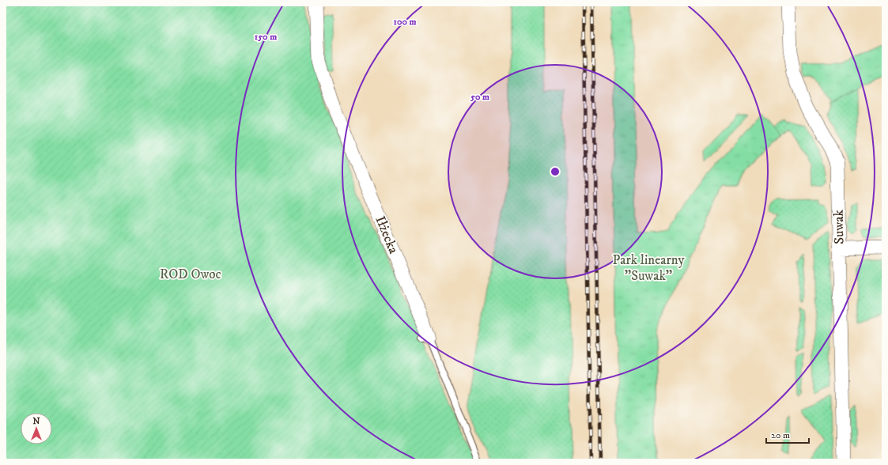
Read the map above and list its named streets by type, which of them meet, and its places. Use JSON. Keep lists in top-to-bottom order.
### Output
{
  "streets": {
    "street": ["Suwak", "Iłżecka"]
  },
  "parks": ["Park linearny \"Suwak\"", "ROD Owoc"],
  "scale_bar": "20 m",
  "north": "top",
  "rings": ["100 m", "150 m", "50 m"]
}
